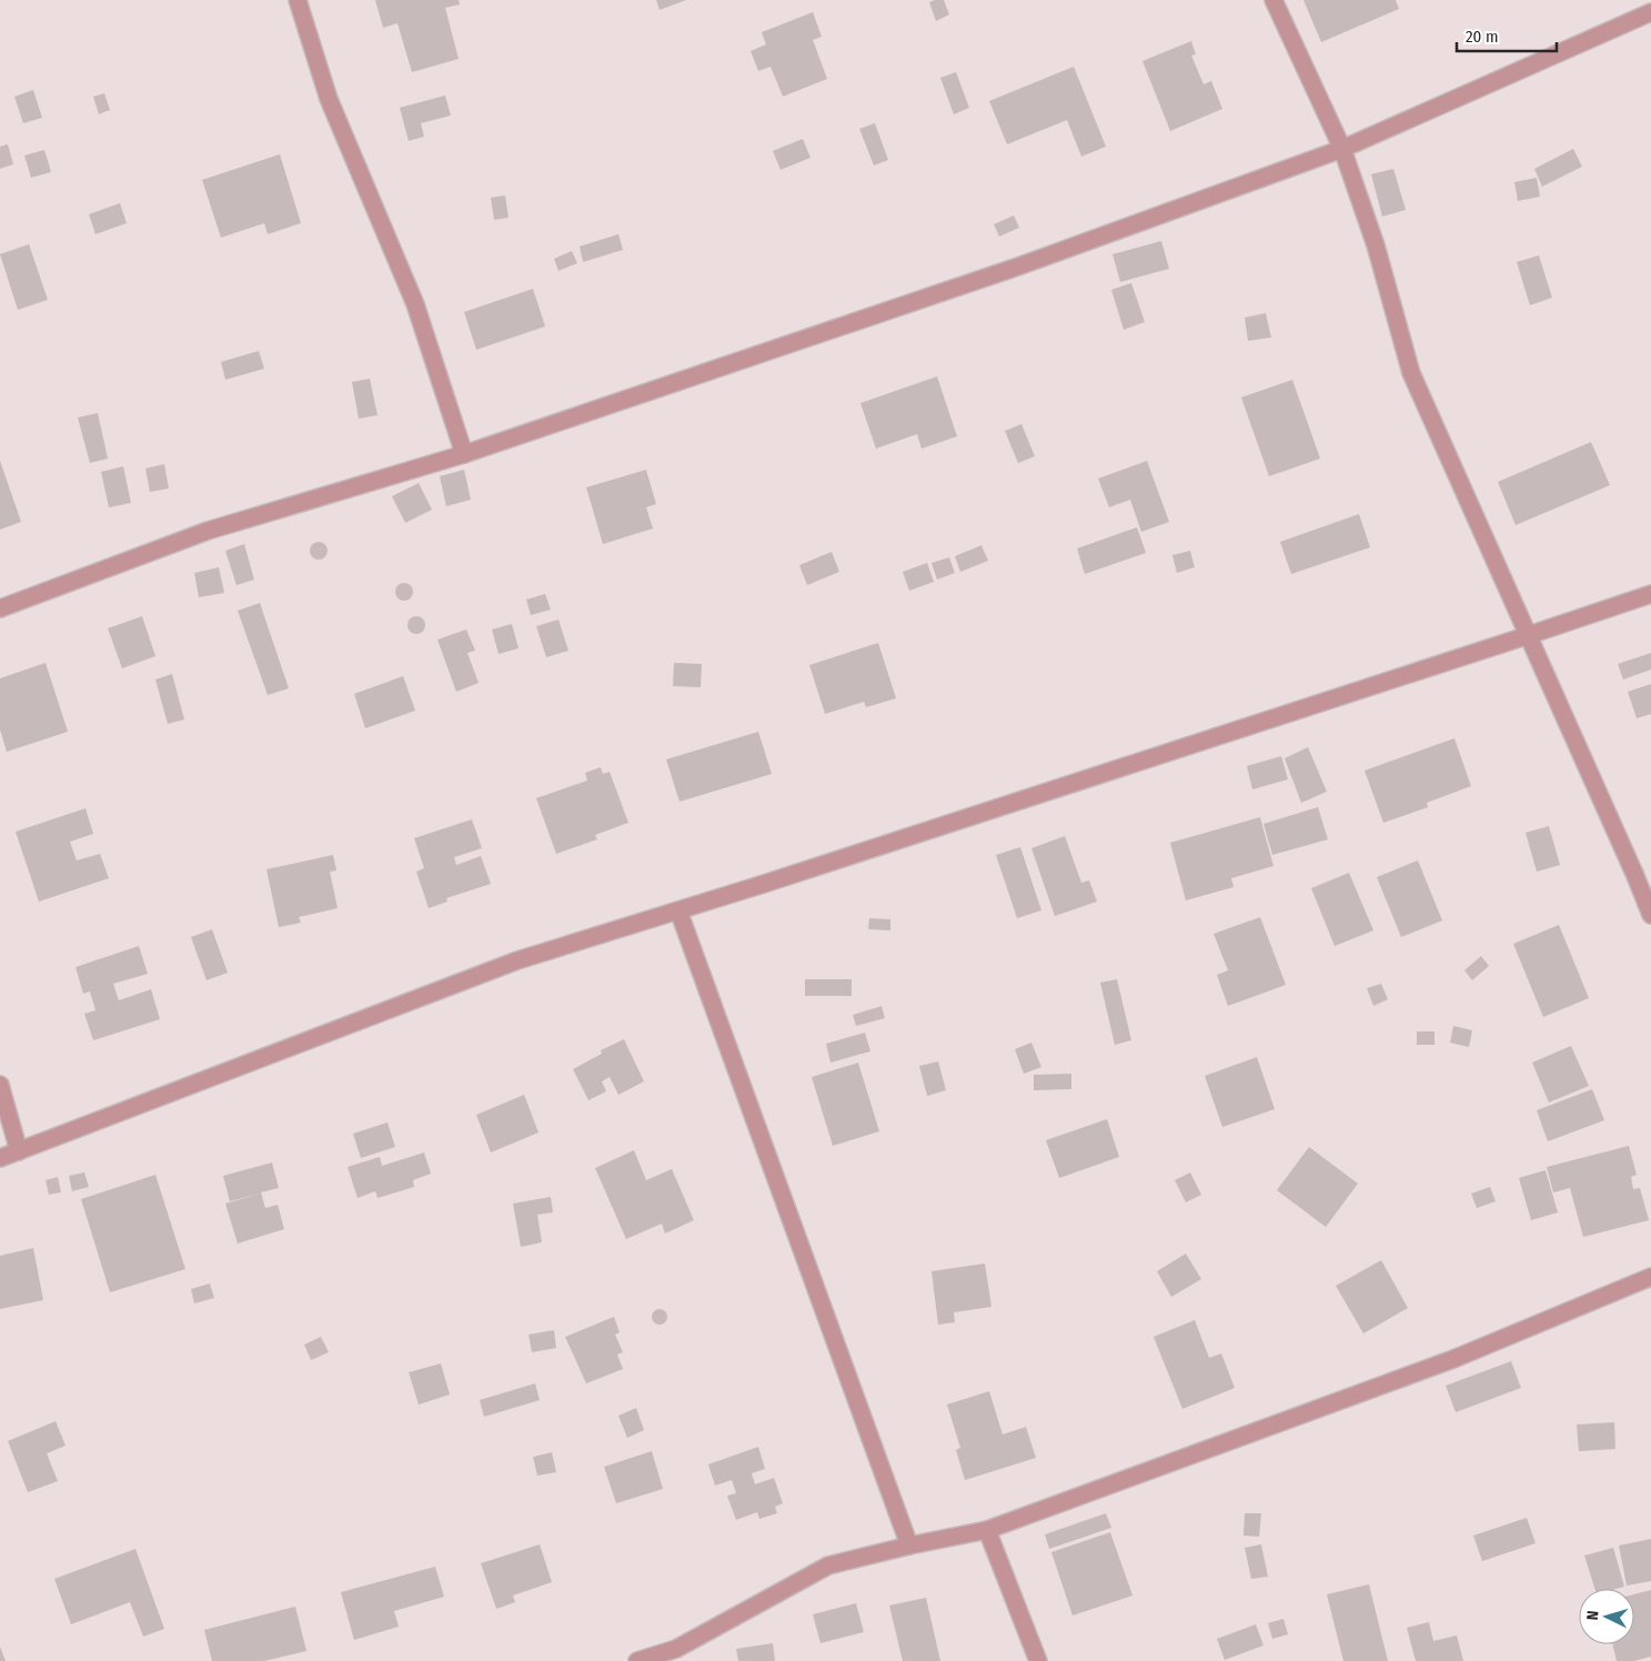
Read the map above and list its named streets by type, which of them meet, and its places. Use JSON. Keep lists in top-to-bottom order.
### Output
{
  "scale_bar": "20 m",
  "north": "left"
}
